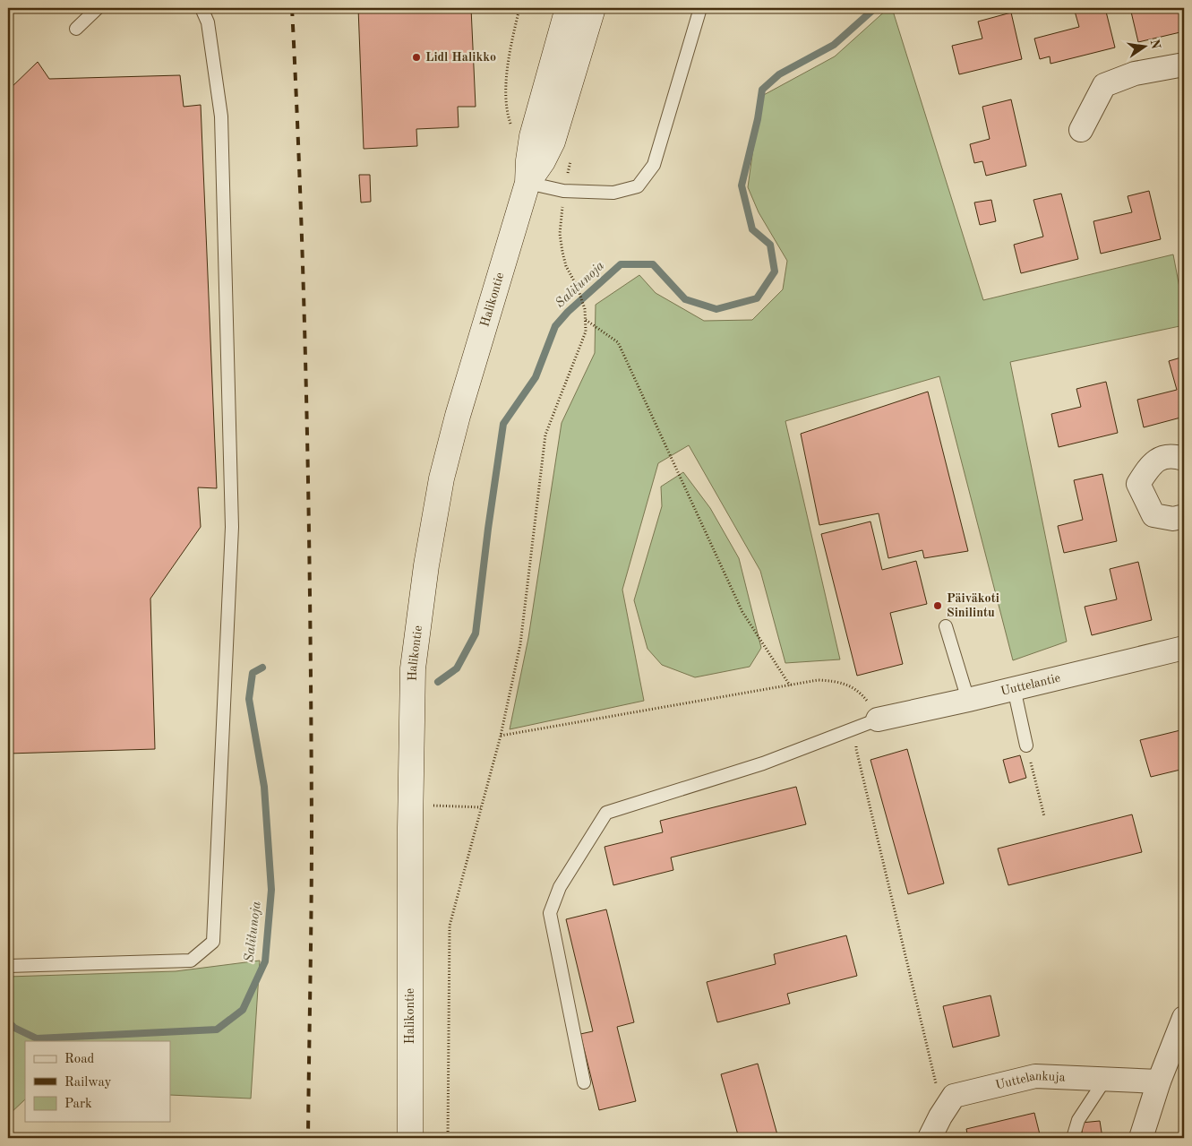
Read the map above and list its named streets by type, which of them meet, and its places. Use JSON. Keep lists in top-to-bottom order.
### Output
{
  "streets": {
    "main road": ["Halikontie"],
    "street": ["Uuttelantie", "Uuttelankuja"]
  },
  "water": ["Salitunoja"],
  "places": ["Lidl Halikko", "Päiväkoti Sinilintu"],
  "legend": ["Road", "Railway", "Park"],
  "north": "right"
}
